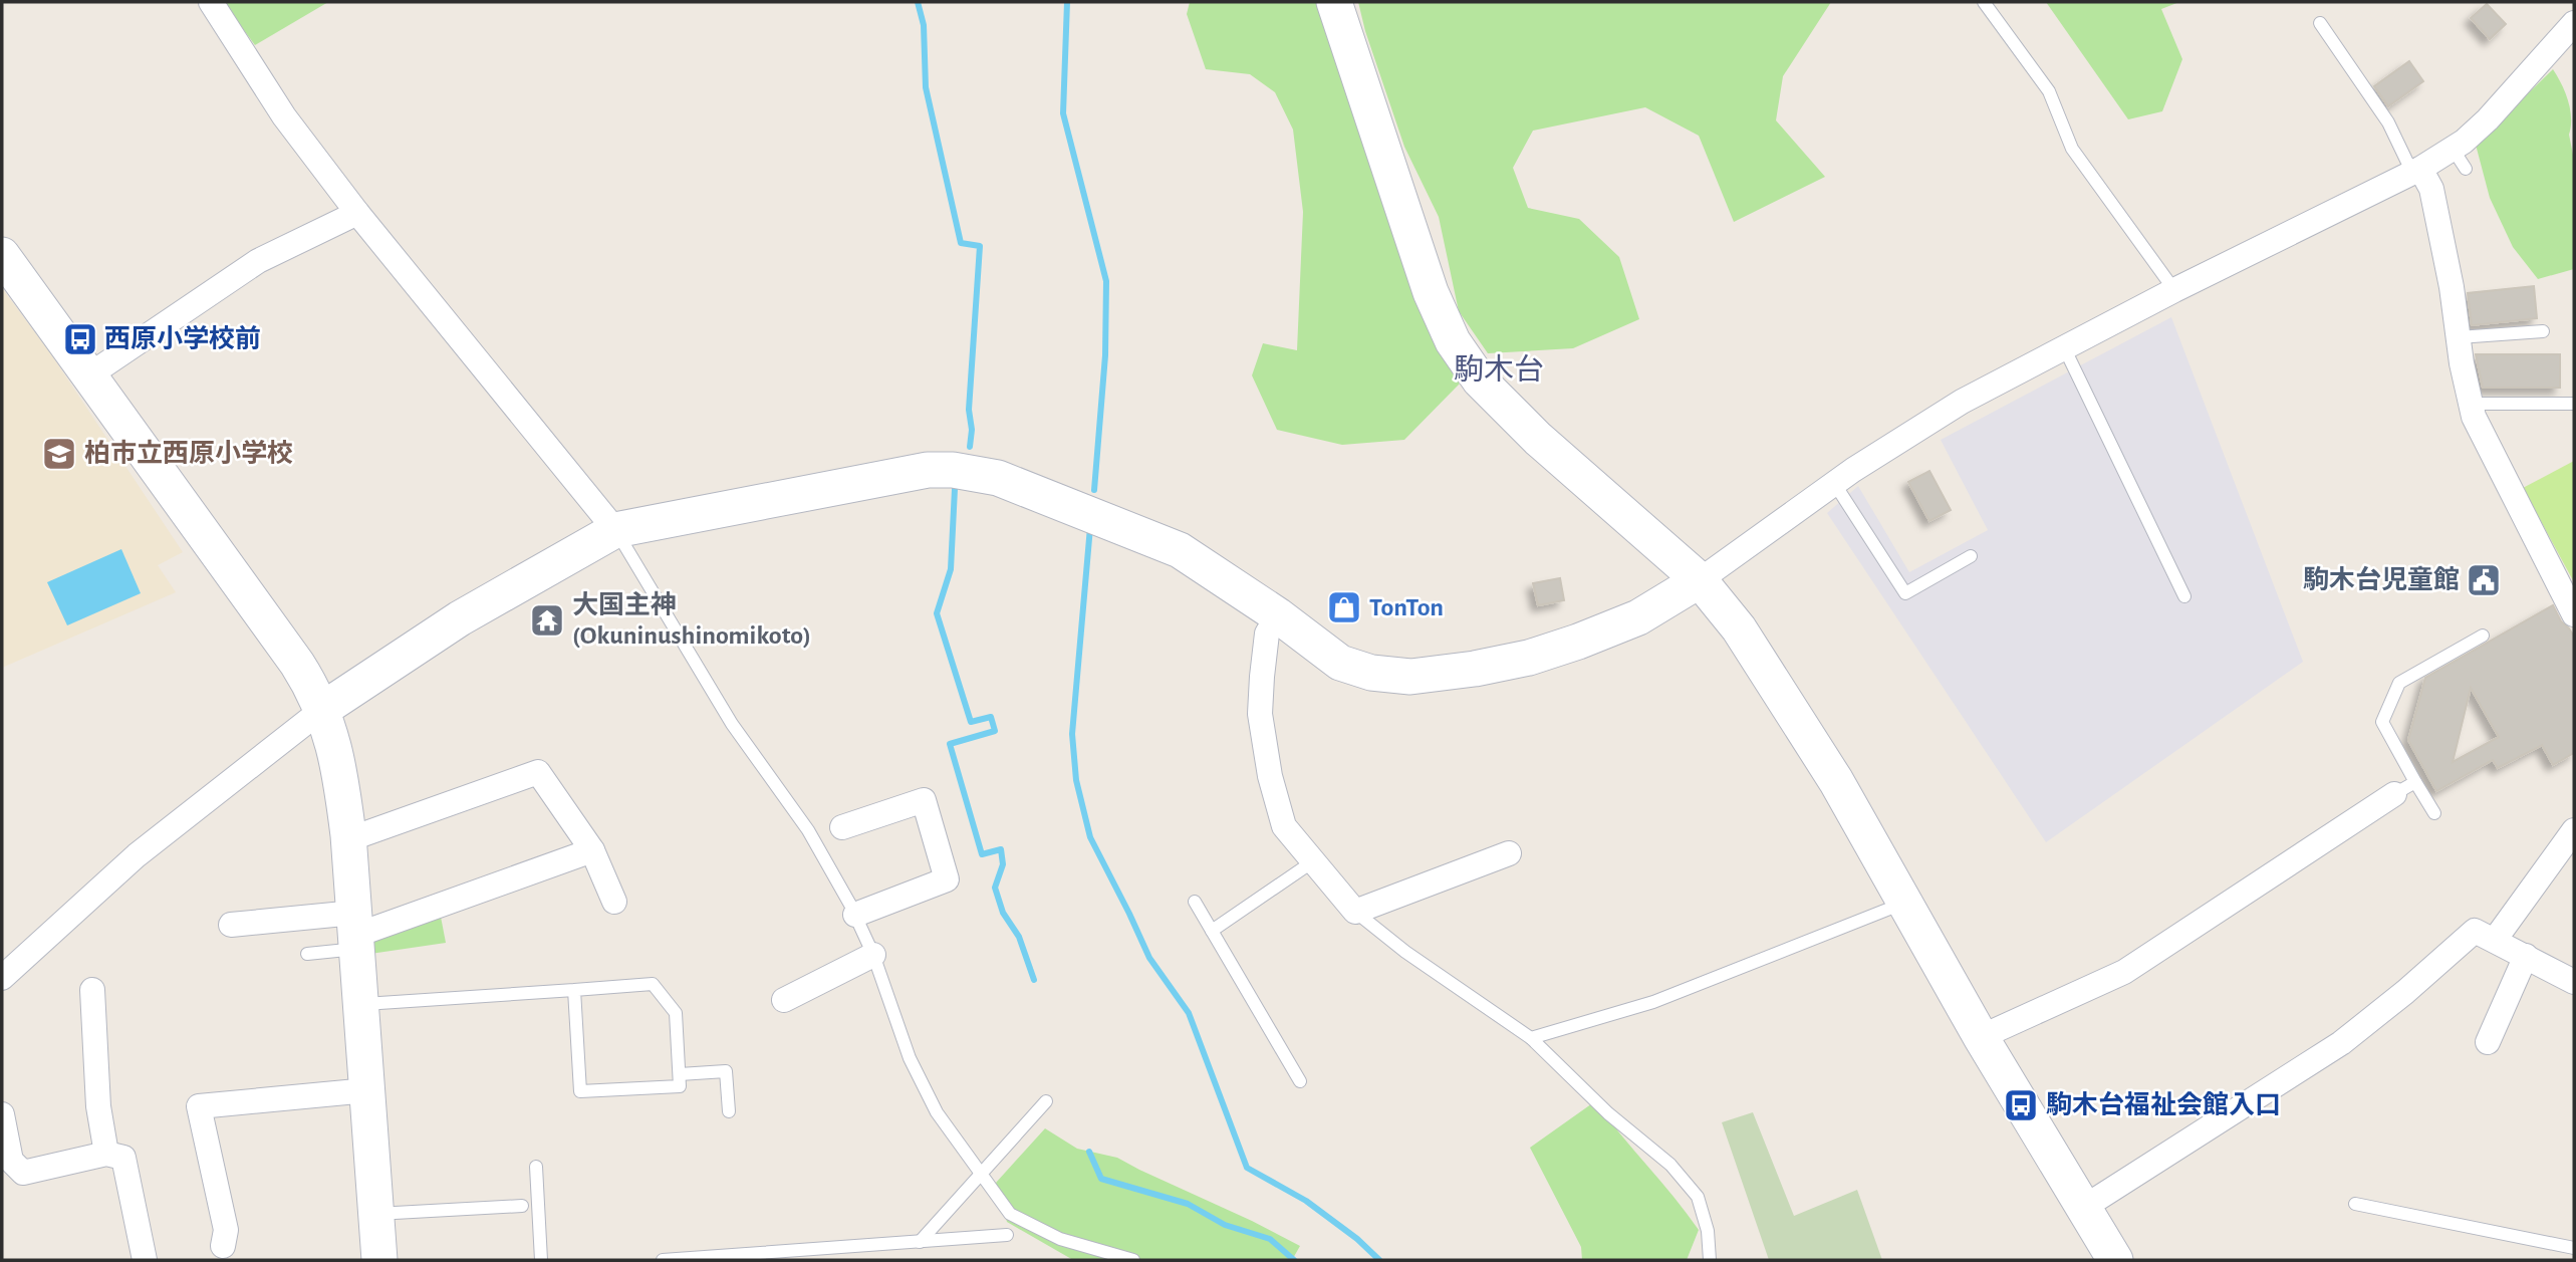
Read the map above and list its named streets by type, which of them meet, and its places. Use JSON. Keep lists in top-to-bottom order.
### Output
{
  "districts": ["駒木台"],
  "places": {
    "bus stop": ["西原小学校前", "駒木台福祉会館入口"],
    "school or university": ["柏市立西原小学校"],
    "public building": ["駒木台児童館"],
    "shop": ["TonTon"],
    "temple": ["大国主神 (Okuninushinomikoto)"]
  }
}
